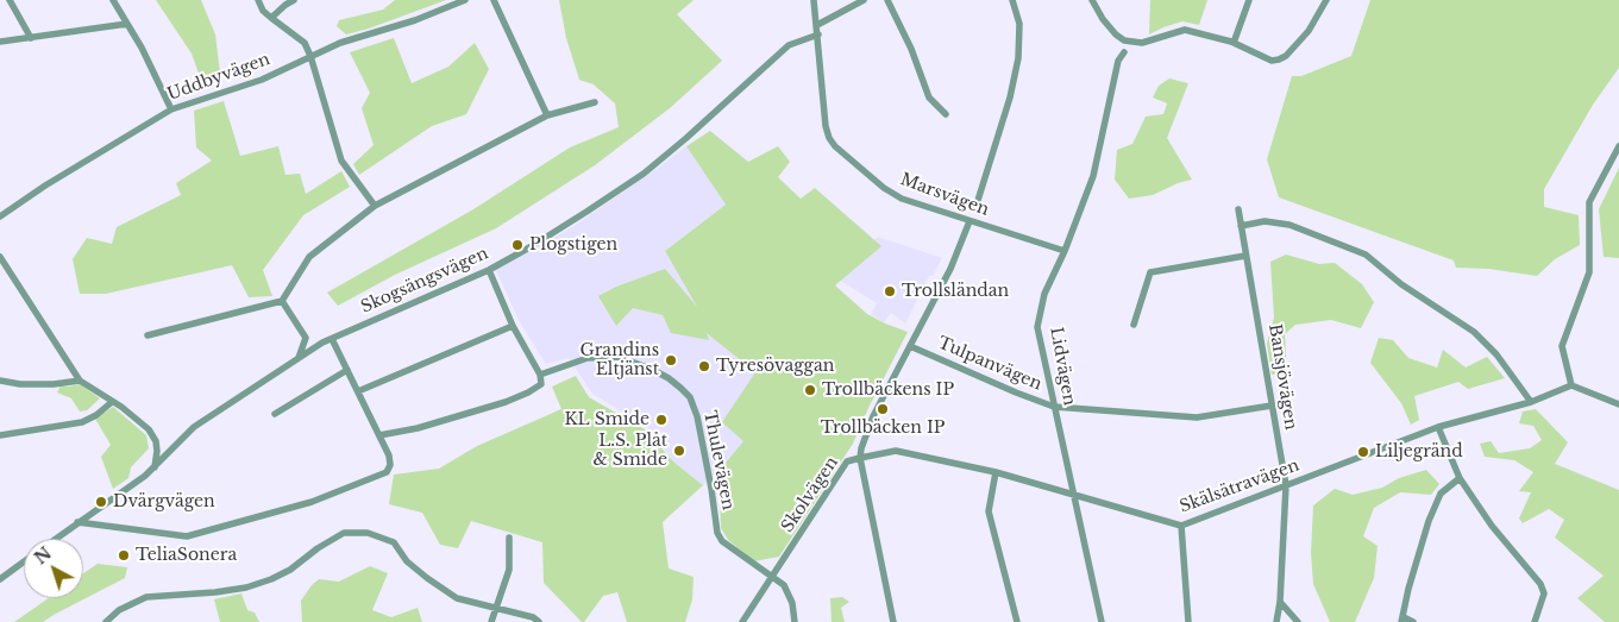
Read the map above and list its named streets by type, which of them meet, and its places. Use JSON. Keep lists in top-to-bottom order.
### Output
{
  "streets": {
    "street": [
      "Uddbyvägen",
      "Marsvägen",
      "Skogsängsvägen",
      "Tulpanvägen",
      "Lidvägen",
      "Bansjövägen",
      "Thulevägen",
      "Skälsätravägen",
      "Skolvägen"
    ]
  },
  "crossings": [
    ["Marsvägen", "Skogsängsvägen"],
    ["Marsvägen", "Lidvägen"],
    ["Marsvägen", "Skolvägen"],
    ["Tulpanvägen", "Lidvägen"],
    ["Tulpanvägen", "Bansjövägen"],
    ["Tulpanvägen", "Skolvägen"],
    ["Lidvägen", "Skälsätravägen"],
    ["Bansjövägen", "Skälsätravägen"],
    ["Thulevägen", "Skolvägen"],
    ["Skälsätravägen", "Skolvägen"]
  ],
  "places": [
    "Plogstigen",
    "Trollsländan",
    "Grandins Eltjänst",
    "Tyresövaggan",
    "Trollbäckens IP",
    "Trollbäcken IP",
    "KL Smide",
    "L.S. Plåt & Smide",
    "Liljegränd",
    "Dvärgvägen",
    "TeliaSonera"
  ],
  "north": "top left"
}
